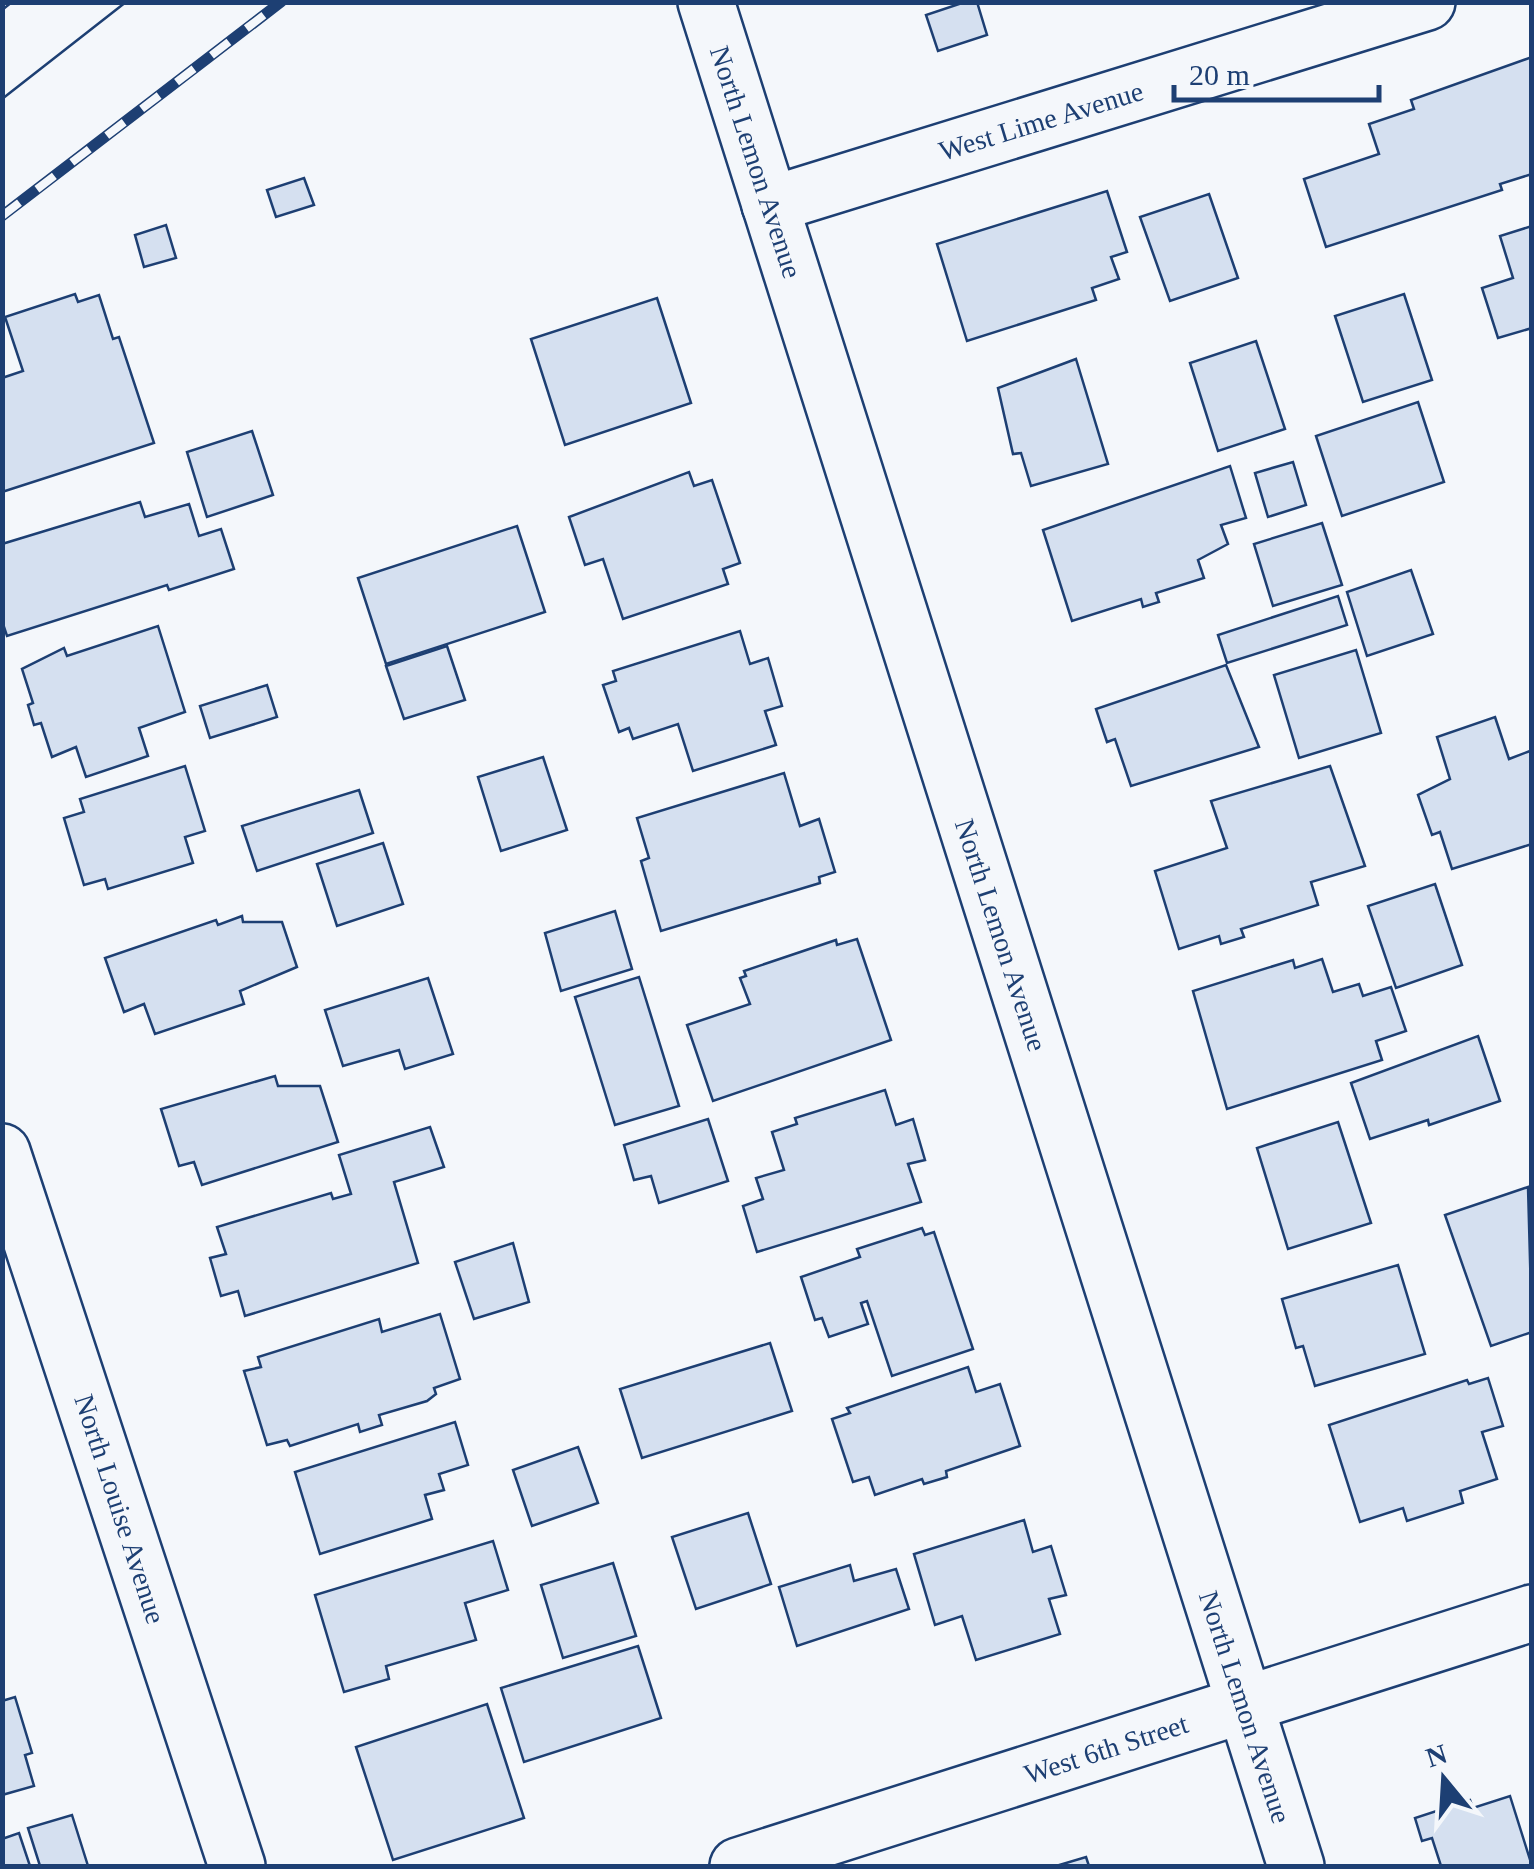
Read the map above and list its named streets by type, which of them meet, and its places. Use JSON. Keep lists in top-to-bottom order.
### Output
{
  "streets": {
    "street": [
      "West Lime Avenue",
      "North Lemon Avenue",
      "North Louise Avenue",
      "West 6th Street"
    ]
  },
  "crossings": [
    ["West Lime Avenue", "North Lemon Avenue"],
    ["North Lemon Avenue", "West 6th Street"]
  ],
  "scale_bar": "20 m",
  "north": "top"
}
